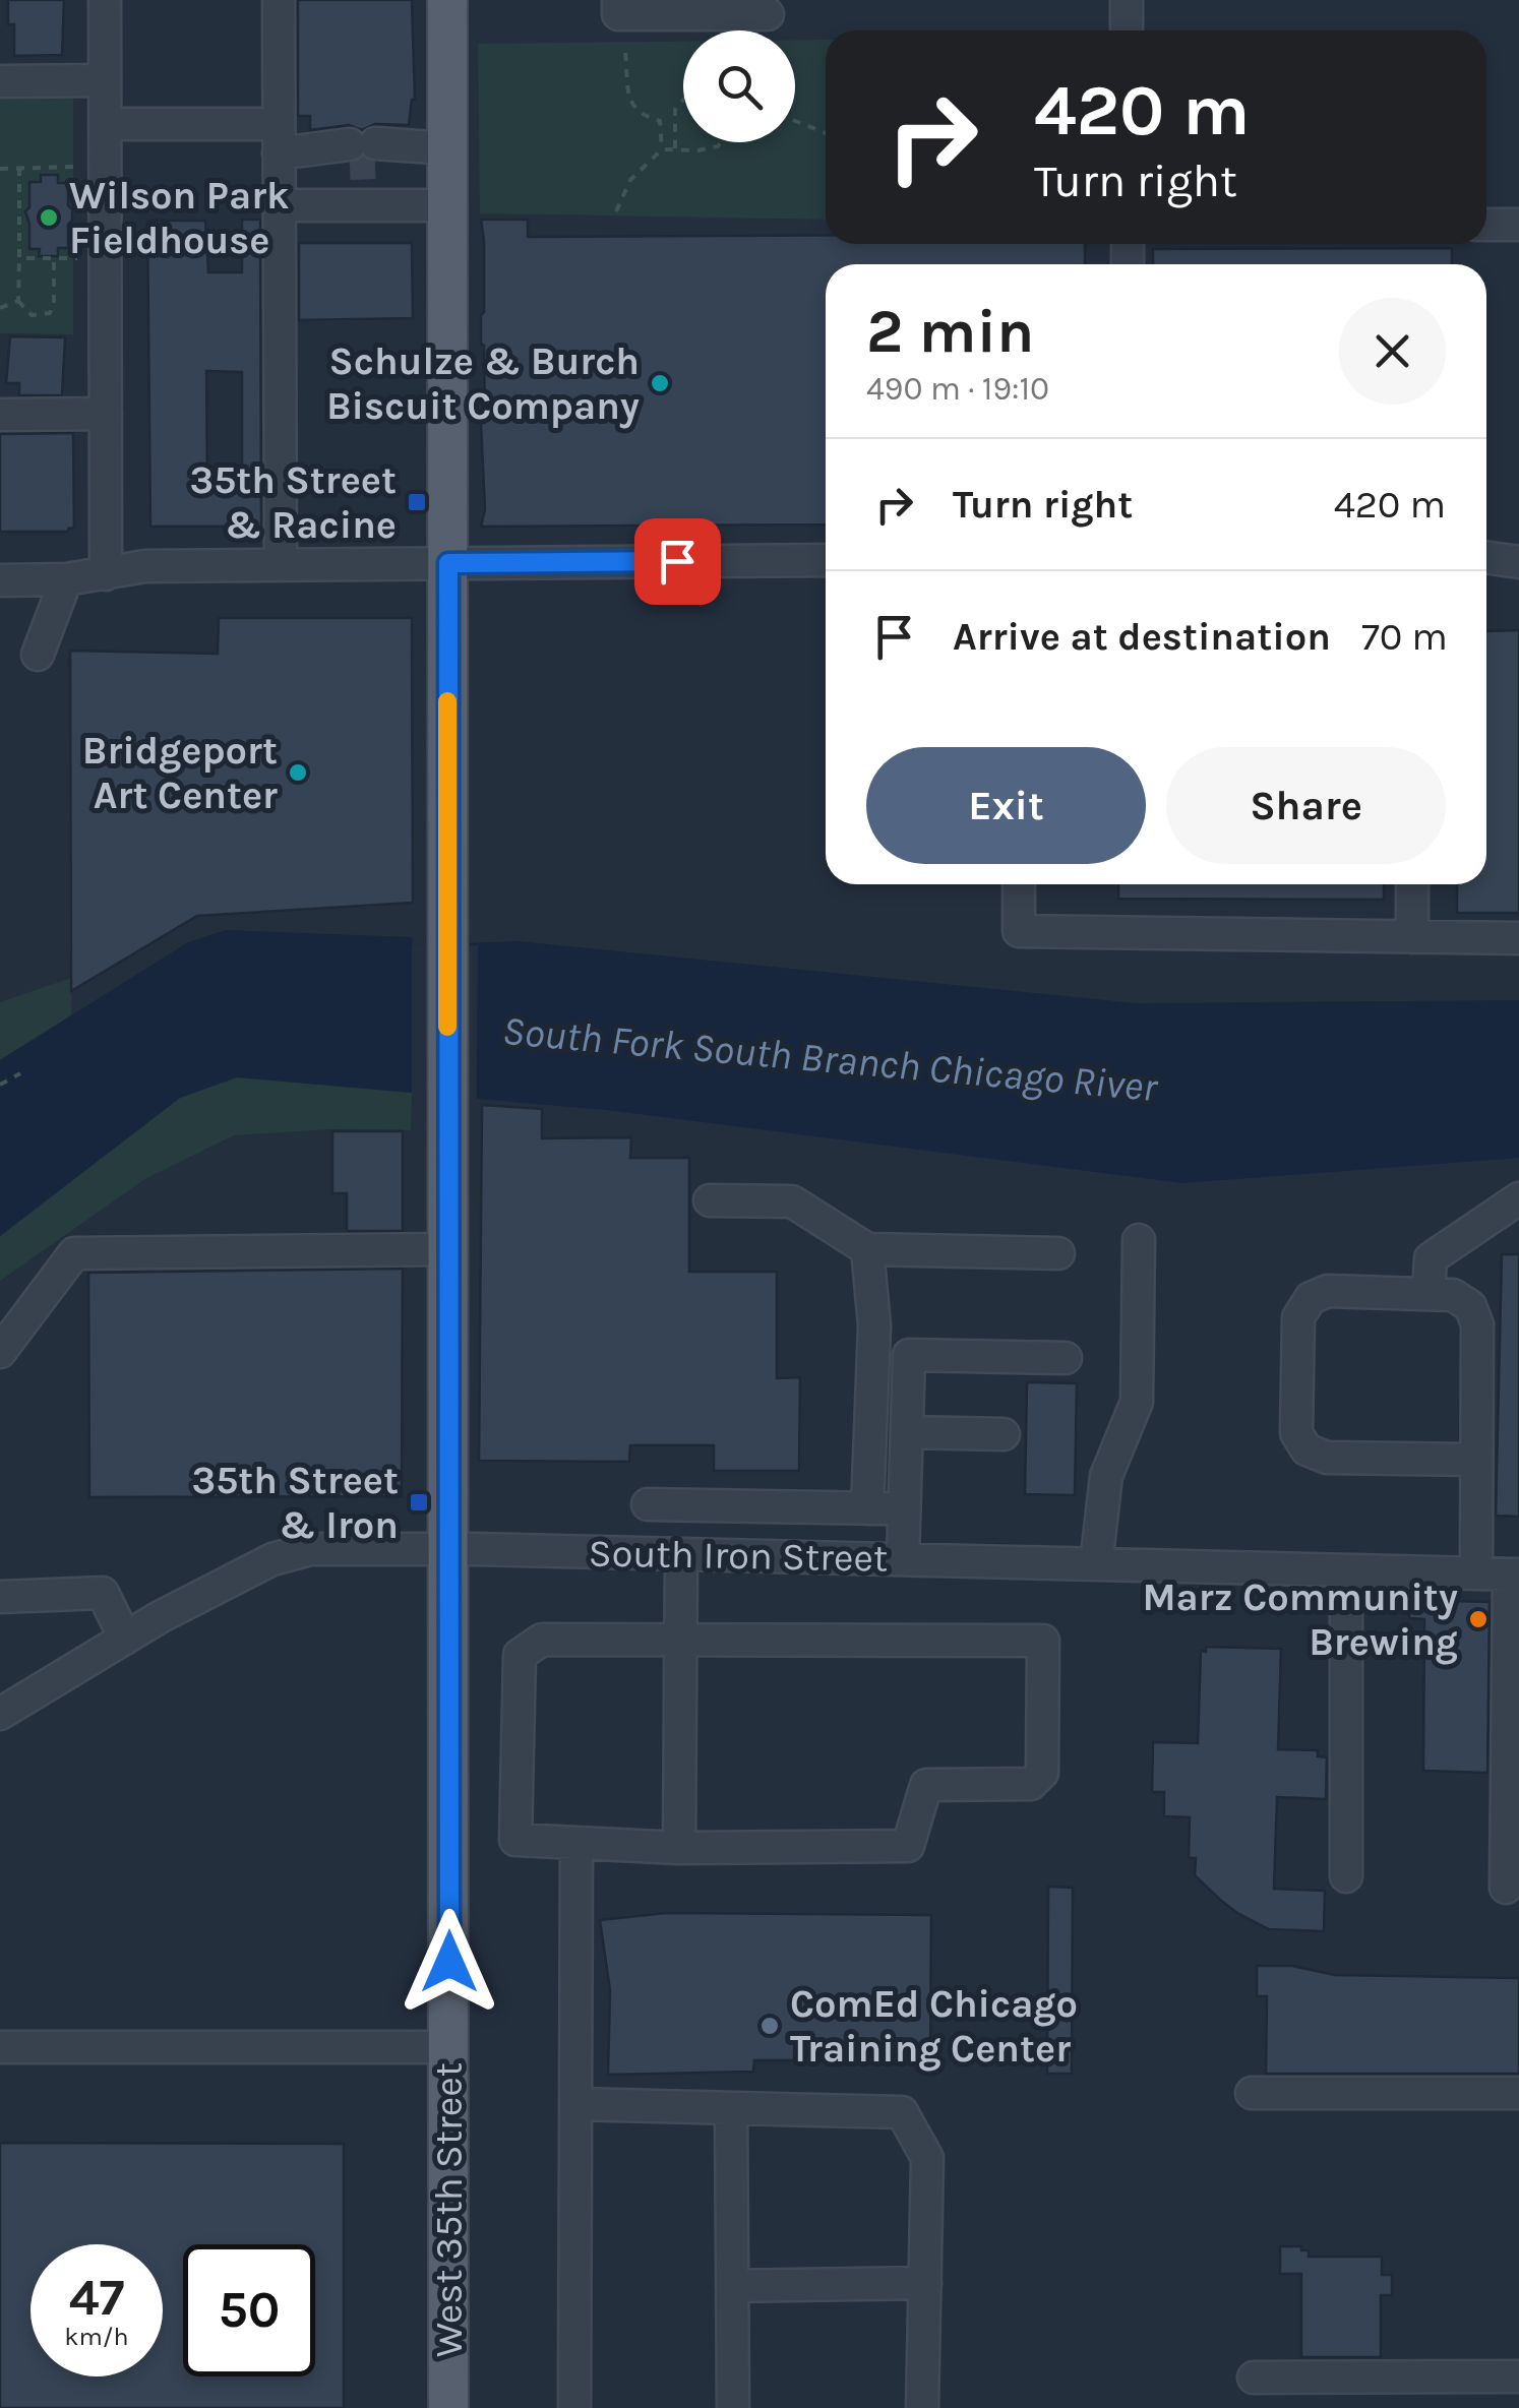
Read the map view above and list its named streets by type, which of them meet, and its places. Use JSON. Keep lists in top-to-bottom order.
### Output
{
  "streets": {
    "main road": ["West 35th Street"],
    "street": ["South Iron Street"]
  },
  "crossings": [
    ["South Iron Street", "West 35th Street"]
  ],
  "water": ["South Fork South Branch Chicago River"],
  "places": {
    "other": [
      "Wilson Park Fieldhouse",
      "Schulze & Burch Biscuit Company",
      "Bridgeport Art Center",
      "Marz Community Brewing",
      "ComEd Chicago Training Center"
    ],
    "transit": ["35th Street & Racine", "35th Street & Iron"]
  },
  "page": {
    "turn": ["420 m", "Turn right"],
    "heading": ["2 min", "490 m · 19:10"],
    "list": [
      {
        "name": "Turn right",
        "value": "420 m"
      },
      {
        "name": "Arrive at destination",
        "value": "70 m"
      }
    ],
    "buttons": ["Exit", "Share"],
    "speed": "47 km/h",
    "limit": "50"
  }
}
